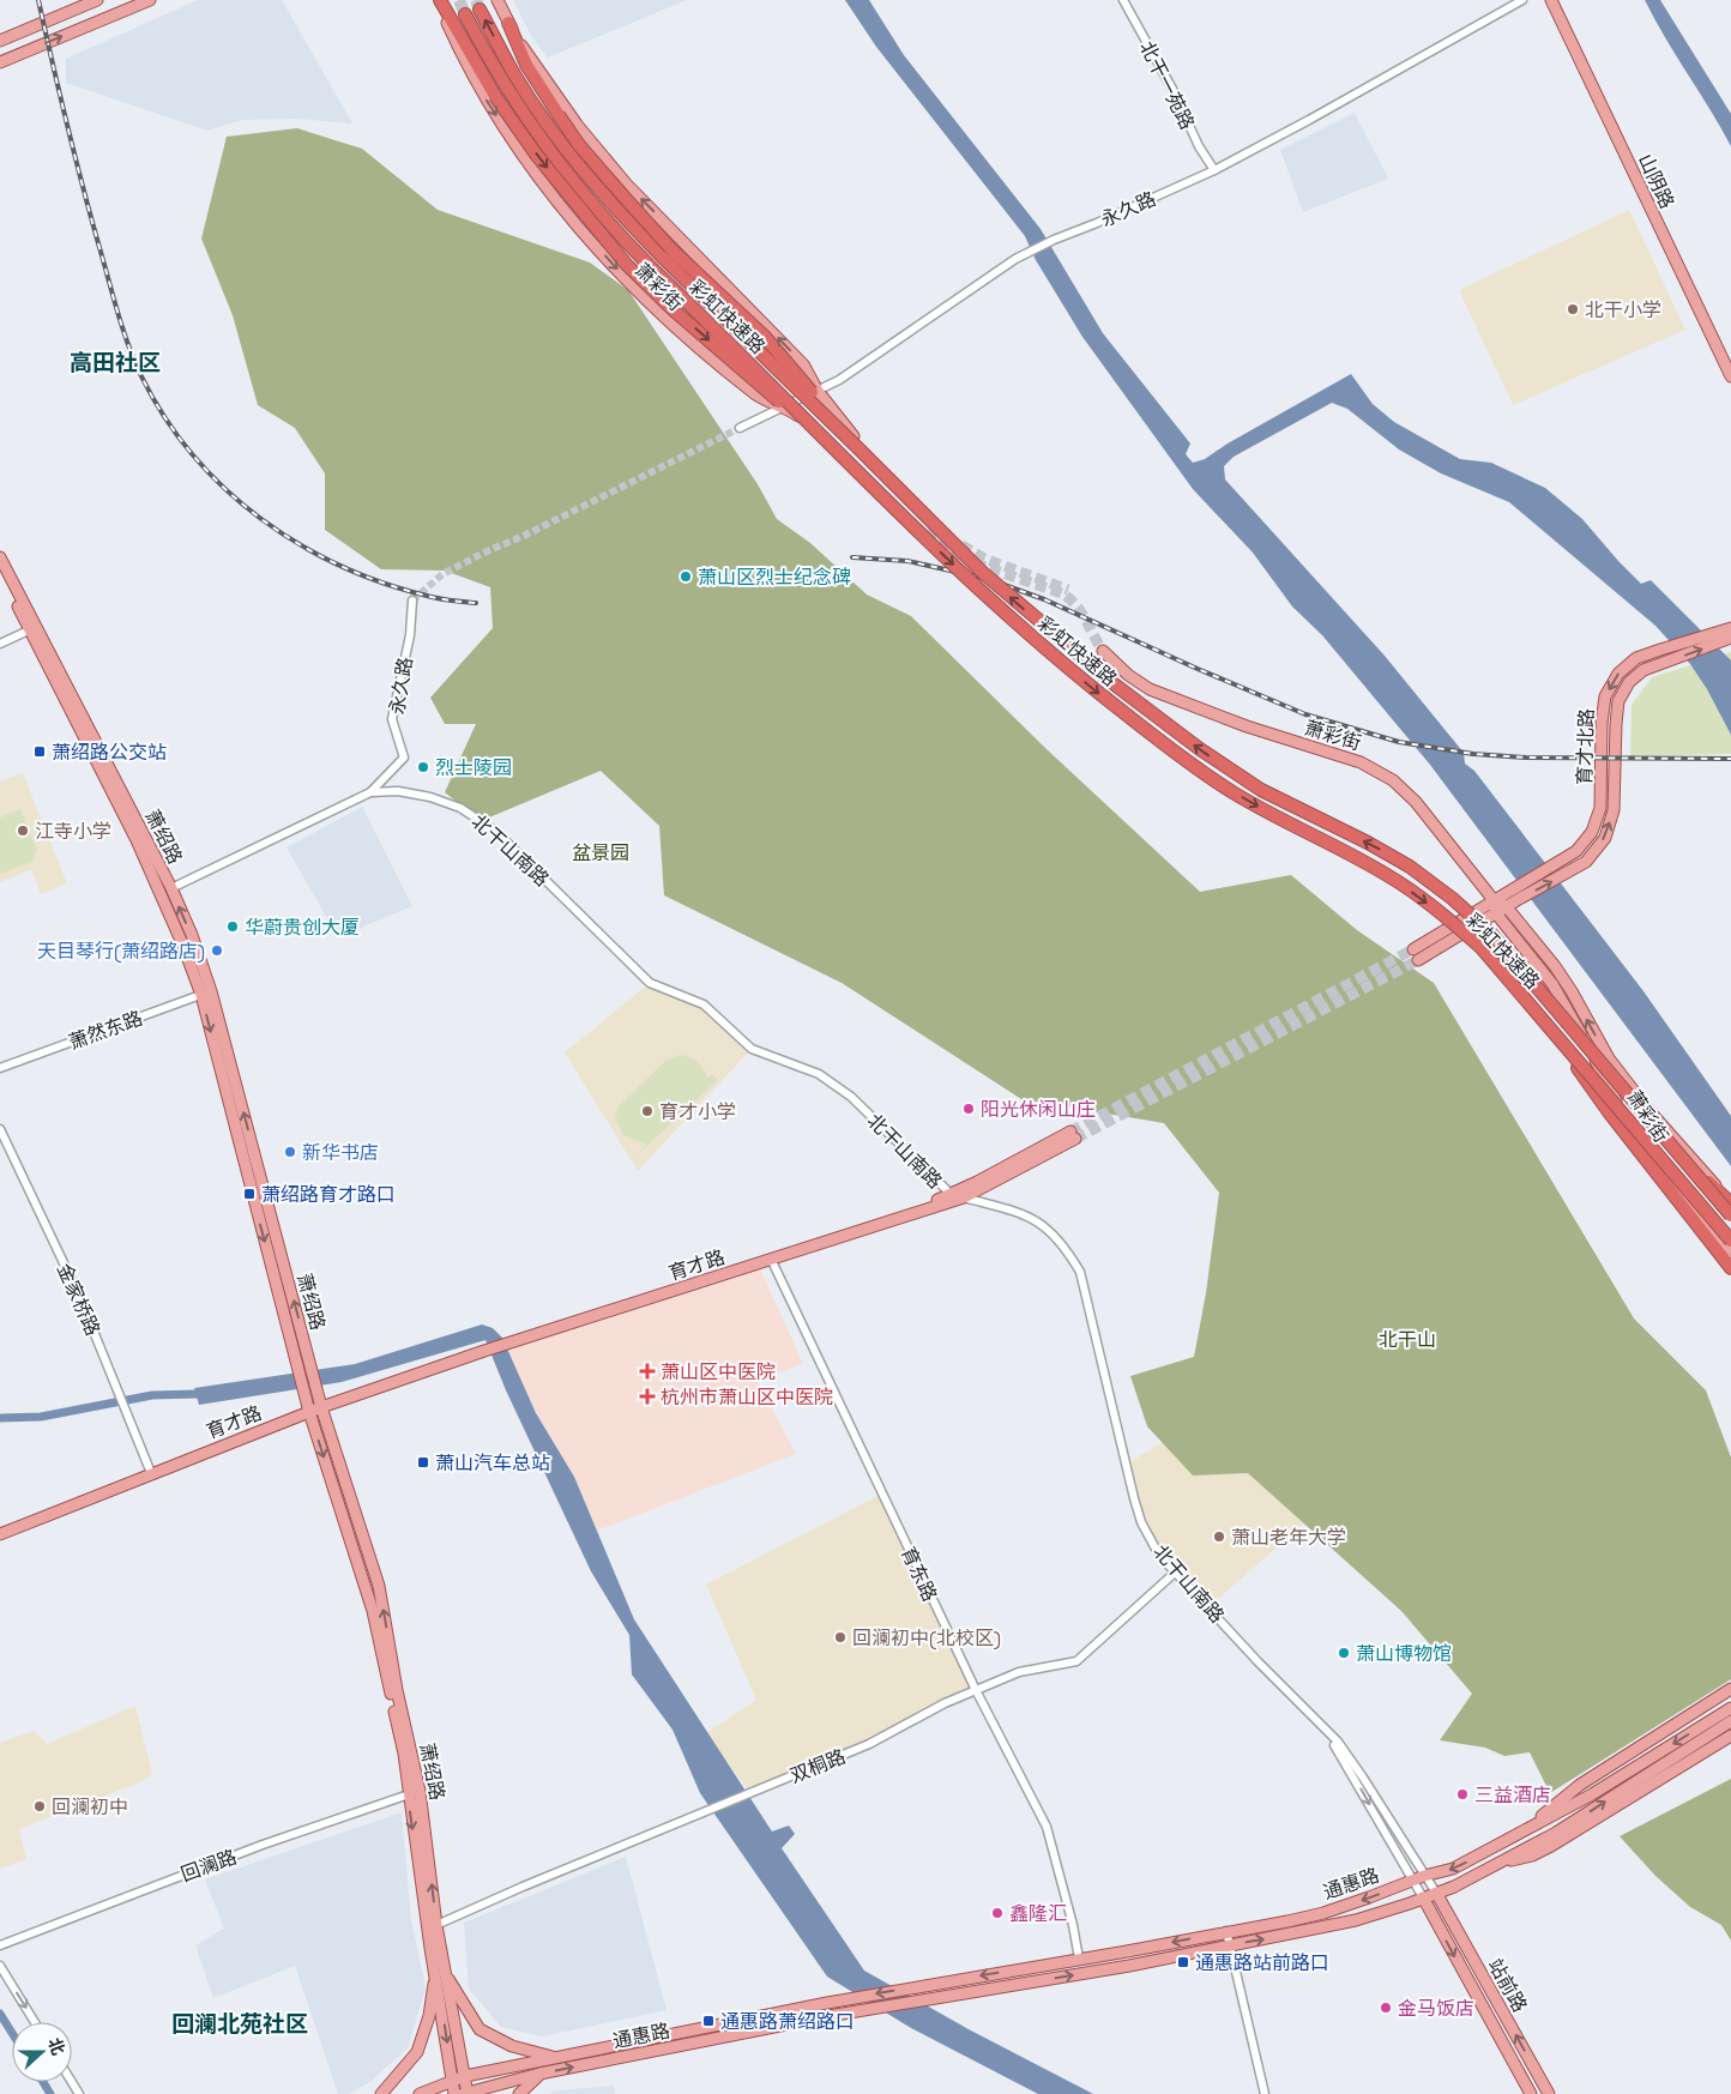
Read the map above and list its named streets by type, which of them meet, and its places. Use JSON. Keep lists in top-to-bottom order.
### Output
{
  "streets": {
    "highway": ["彩虹快速路"],
    "main road": [
      "山阴路",
      "萧彩街",
      "育才北路",
      "萧绍路",
      "育才路",
      "通惠路",
      "站前路"
    ],
    "street": [
      "北干一苑路",
      "永久路",
      "北干山南路",
      "萧然东路",
      "金家桥路",
      "育东路",
      "双桐路",
      "回澜路"
    ]
  },
  "crossings": [
    ["北干一苑路", "永久路"],
    ["永久路", "萧彩街"],
    ["永久路", "北干山南路"],
    ["萧彩街", "育才北路"],
    ["萧绍路", "北干山南路"],
    ["萧绍路", "萧然东路"],
    ["萧绍路", "育才路"],
    ["萧绍路", "双桐路"],
    ["萧绍路", "回澜路"],
    ["萧绍路", "通惠路"],
    ["北干山南路", "育才路"],
    ["北干山南路", "双桐路"],
    ["北干山南路", "通惠路"],
    ["北干山南路", "站前路"],
    ["育才路", "金家桥路"],
    ["育才路", "育东路"],
    ["育东路", "双桐路"],
    ["育东路", "通惠路"],
    ["通惠路", "站前路"]
  ],
  "districts": ["高田社区", "回澜北苑社区"],
  "parks": ["盆景园", "北干山"],
  "places": {
    "other": [
      "北干小学",
      "萧山区烈士纪念碑",
      "烈士陵园",
      "江寺小学",
      "华蔚贵创大厦",
      "天目琴行(萧绍路店)",
      "阳光休闲山庄",
      "育才小学",
      "新华书店",
      "萧山老年大学",
      "回澜初中(北校区)",
      "萧山博物馆",
      "三益酒店",
      "回澜初中",
      "鑫隆汇",
      "金马饭店"
    ],
    "transit": [
      "萧绍路公交站",
      "萧绍路育才路口",
      "萧山汽车总站",
      "通惠路站前路口",
      "通惠路萧绍路口"
    ],
    "health": ["萧山区中医院", "杭州市萧山区中医院"]
  },
  "north": "right"
}
